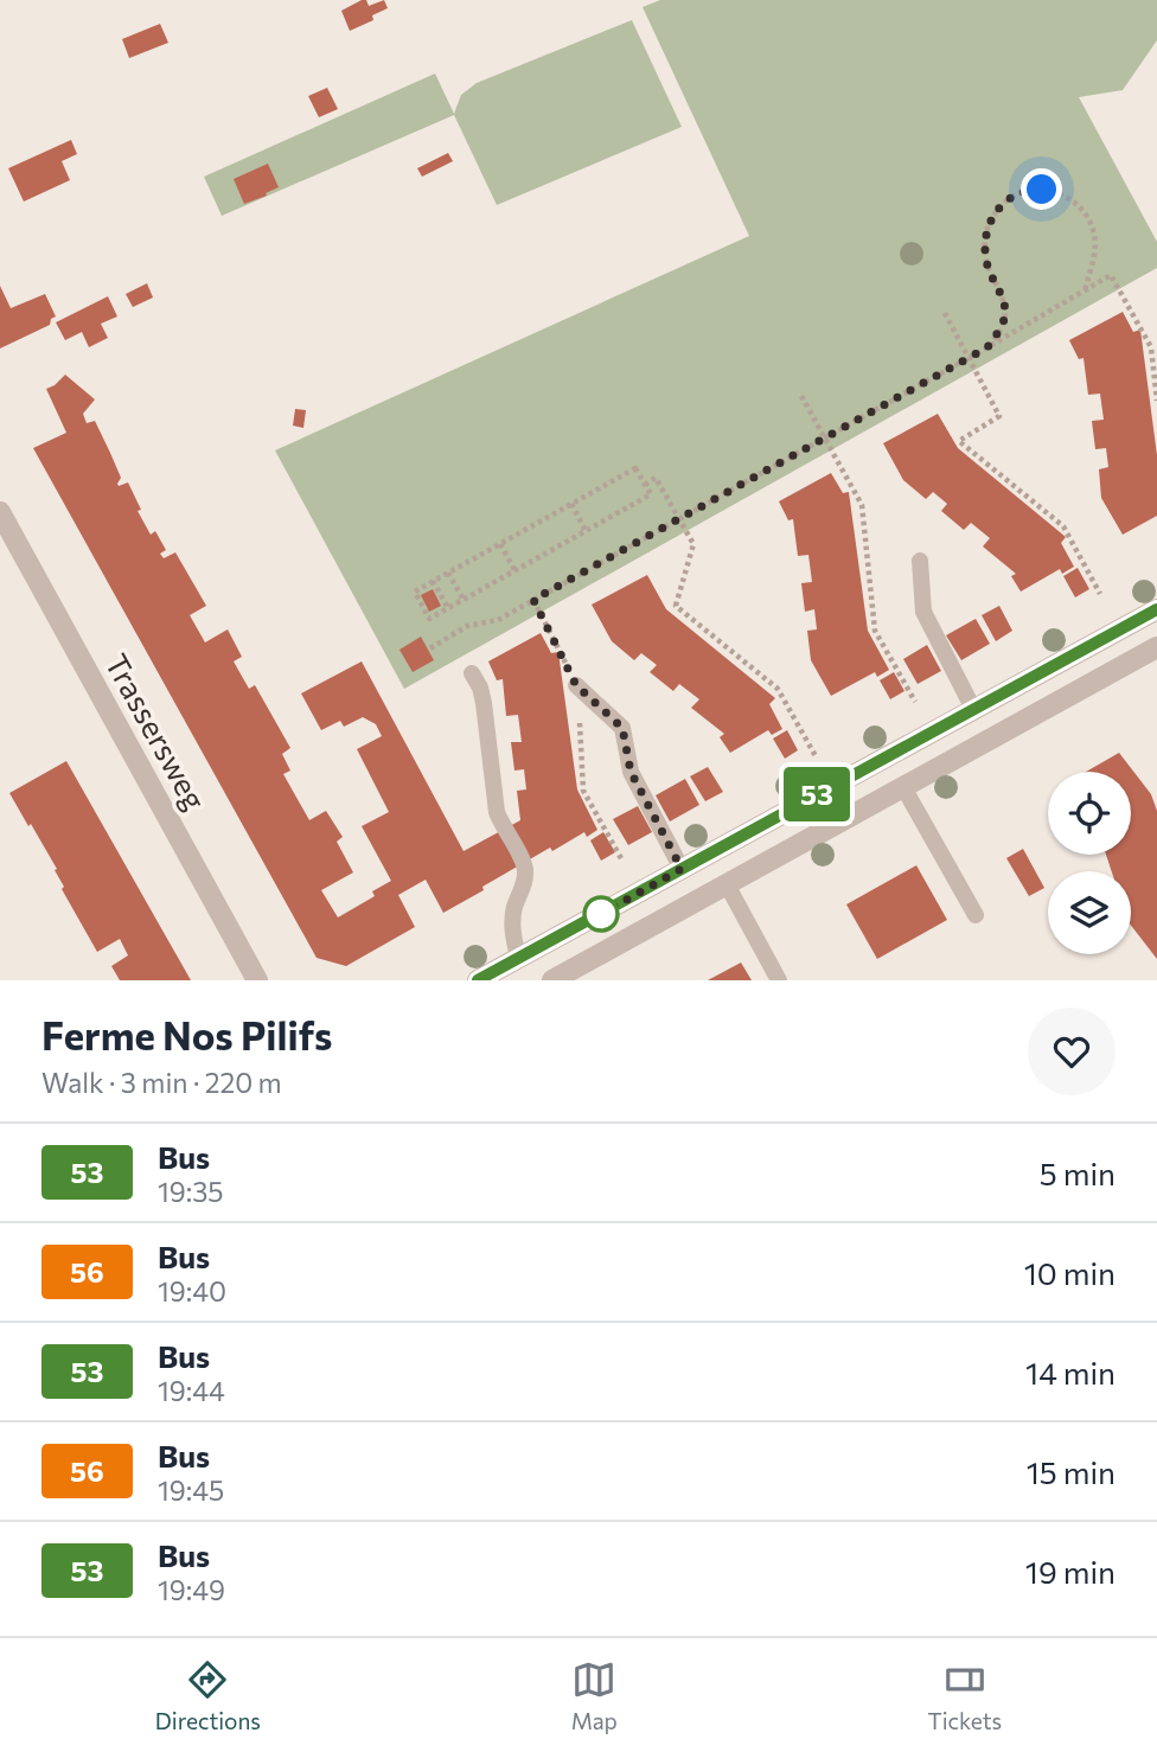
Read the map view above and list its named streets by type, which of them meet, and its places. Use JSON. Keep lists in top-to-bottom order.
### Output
{
  "streets": {
    "street": ["Trassersweg"]
  },
  "lines": ["bus line 53"],
  "page": {
    "on_map": "53",
    "heading": ["Ferme Nos Pilifs", "Walk · 3 min · 220 m"],
    "list": [
      {
        "mark": "53",
        "name": "Bus",
        "note": "19:35",
        "value": "5 min"
      },
      {
        "mark": "56",
        "name": "Bus",
        "note": "19:40",
        "value": "10 min"
      },
      {
        "mark": "53",
        "name": "Bus",
        "note": "19:44",
        "value": "14 min"
      },
      {
        "mark": "56",
        "name": "Bus",
        "note": "19:45",
        "value": "15 min"
      },
      {
        "mark": "53",
        "name": "Bus",
        "note": "19:49",
        "value": "19 min"
      }
    ],
    "tabs": ["Directions", "Map", "Tickets"]
  }
}
